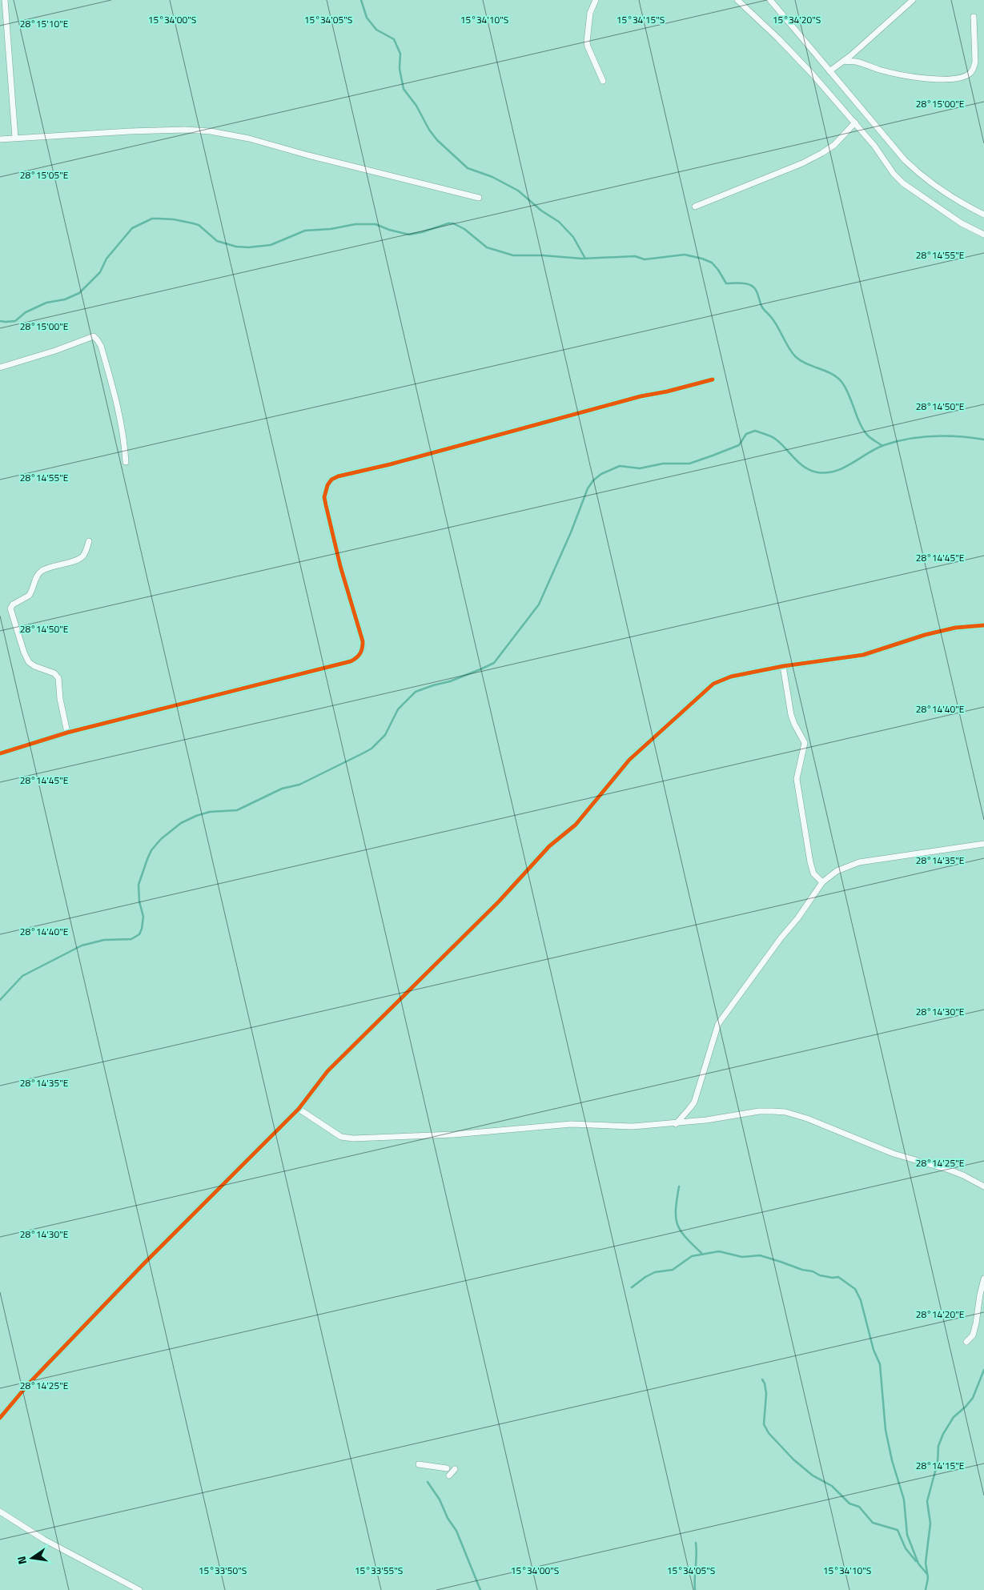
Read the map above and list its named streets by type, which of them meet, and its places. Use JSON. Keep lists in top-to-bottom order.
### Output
{
  "north": "left",
  "coordinates": [
    "15°34'00\"S",
    "15°34'05\"S",
    "15°34'10\"S",
    "15°34'15\"S",
    "15°34'20\"S",
    "28°15'10\"E",
    "28°15'00\"E",
    "28°15'05\"E",
    "28°14'55\"E",
    "28°14'50\"E",
    "28°14'45\"E",
    "28°14'40\"E",
    "28°14'35\"E",
    "28°14'30\"E",
    "28°14'25\"E",
    "28°14'20\"E",
    "28°14'15\"E",
    "15°33'50\"S",
    "15°33'55\"S"
  ]
}
